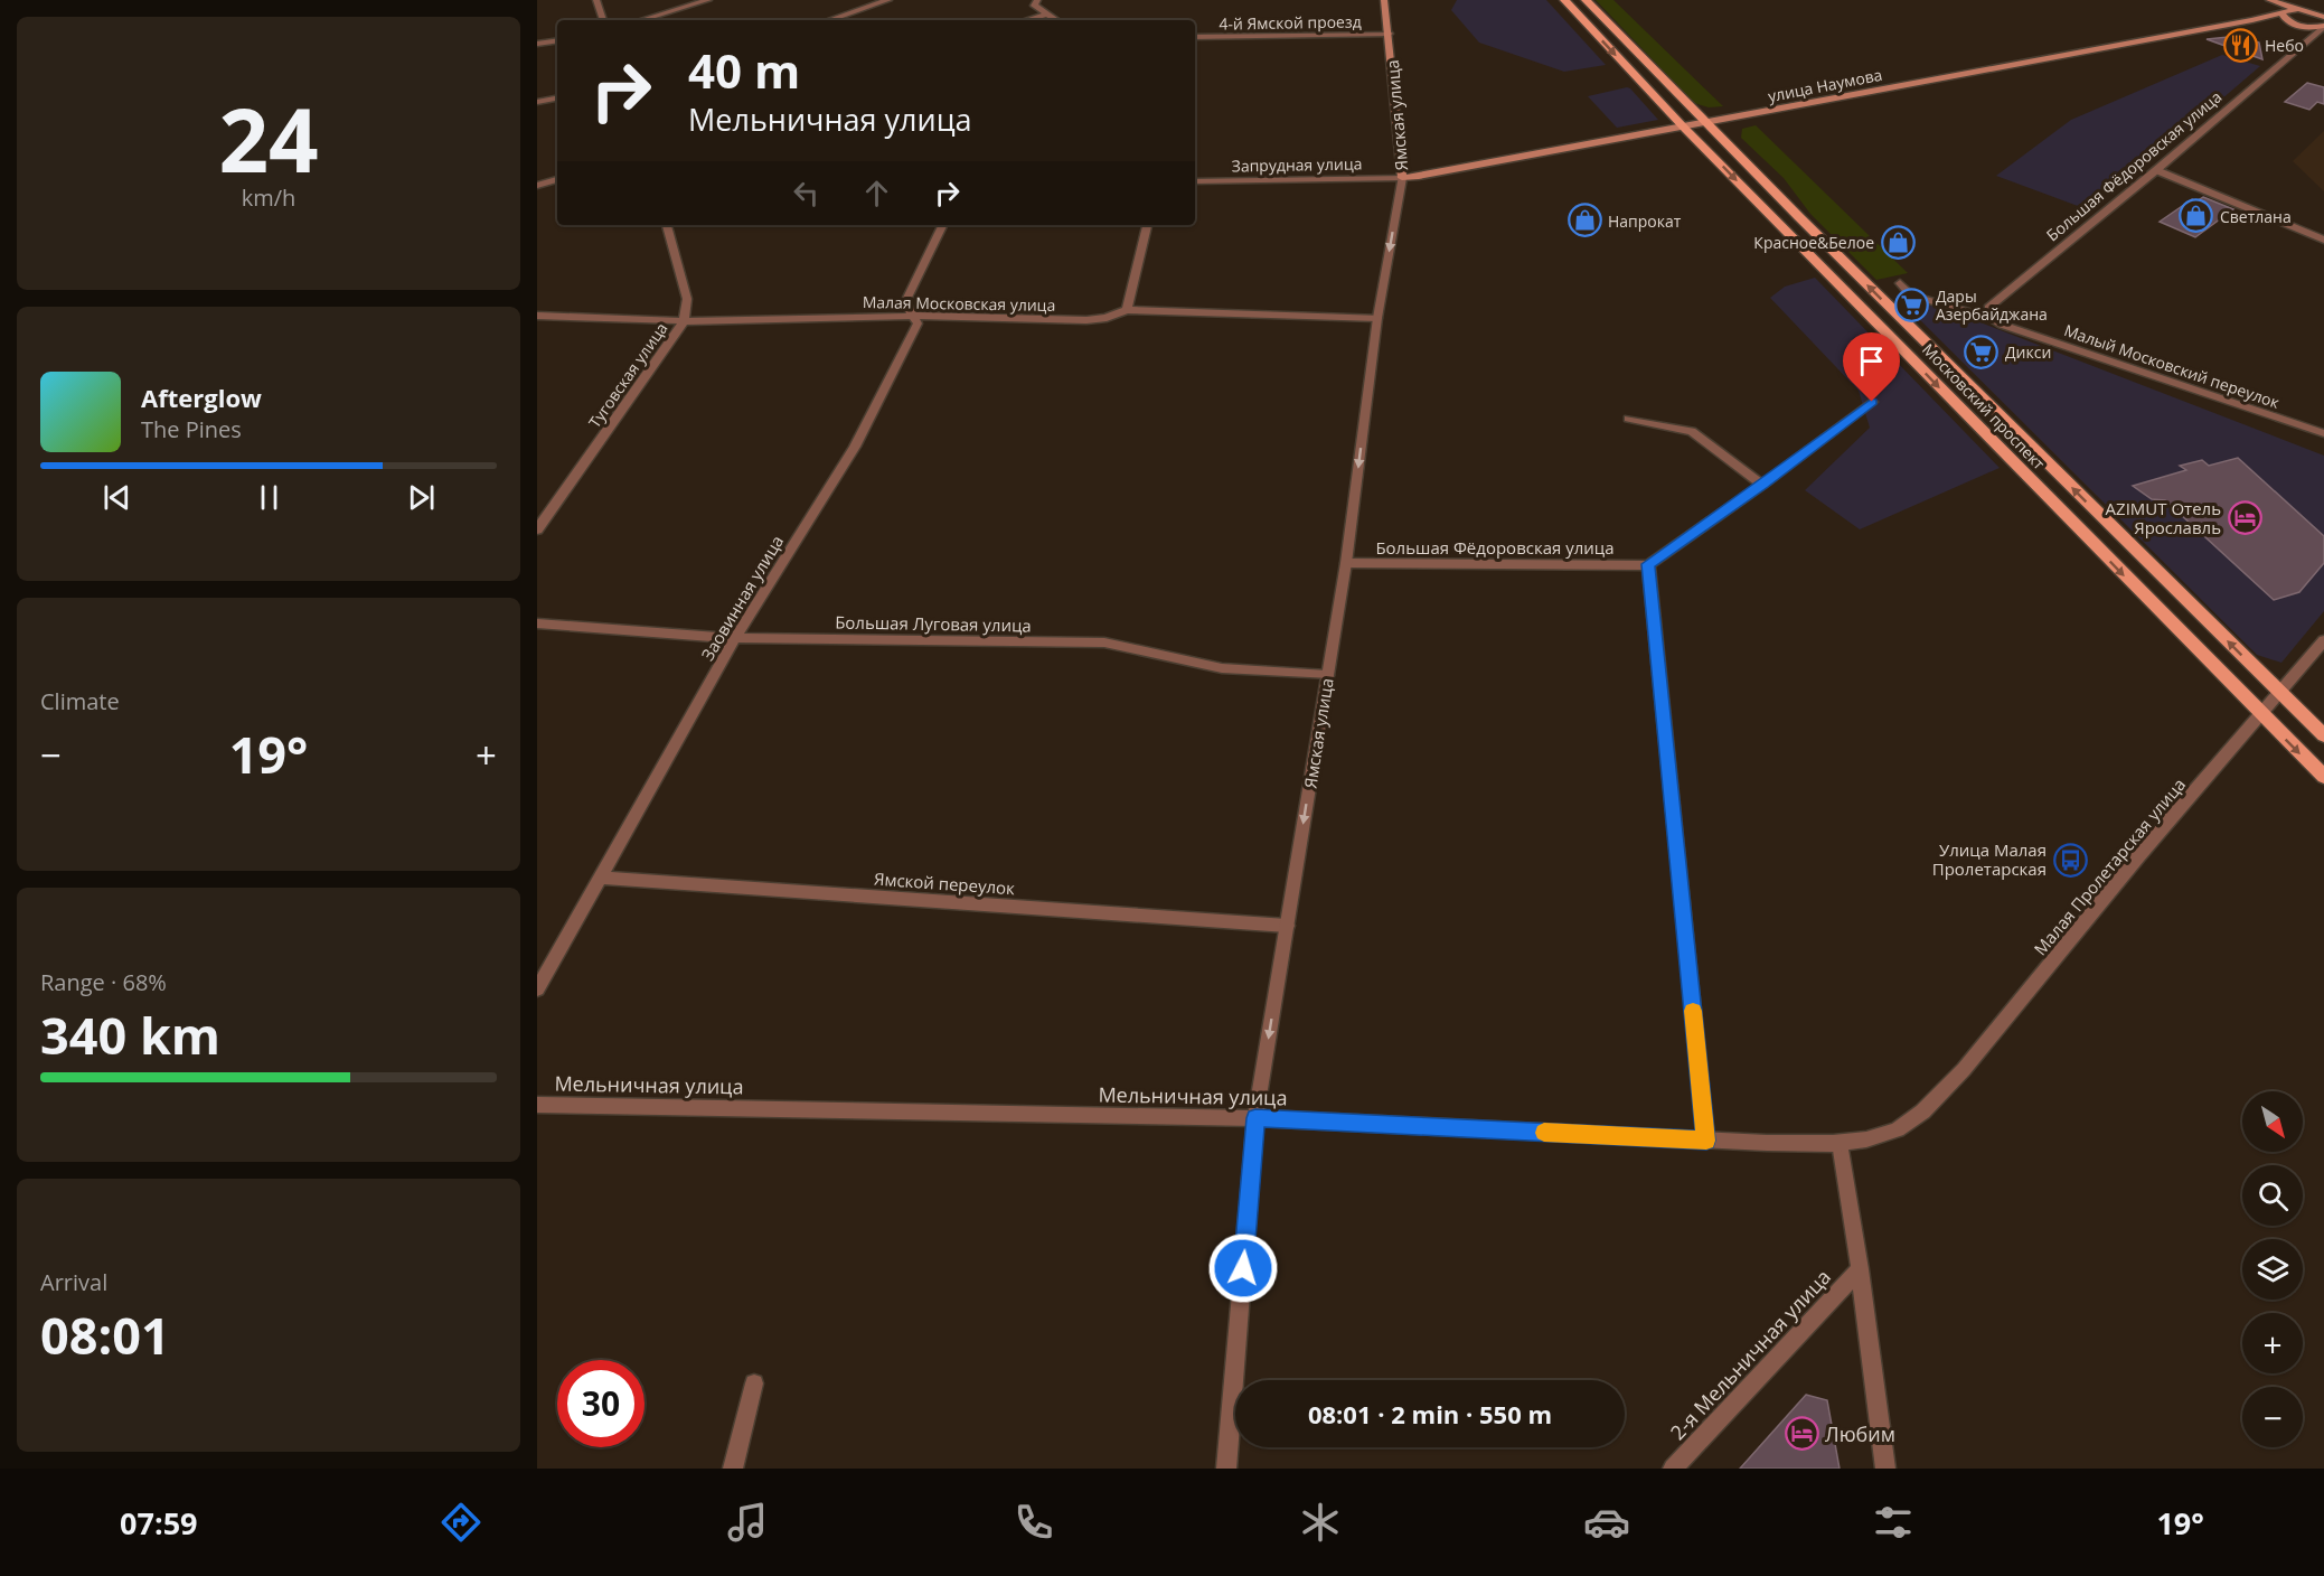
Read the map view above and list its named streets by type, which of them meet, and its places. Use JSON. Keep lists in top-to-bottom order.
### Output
{
  "streets": {
    "main road": ["улица Наумова", "Ямская улица", "Московский проспект"],
    "street": [
      "4-й Ямской проезд",
      "Запрудная улица",
      "Большая Фёдоровская улица",
      "Малая Московская улица",
      "Малый Московский переулок",
      "Туговская улица",
      "Заовинная улица",
      "Большая Луговая улица",
      "Малая Пролетарская улица",
      "Ямской переулок",
      "Мельничная улица",
      "2-я Мельничная улица"
    ]
  },
  "crossings": [
    ["4-й Ямской проезд", "Ямская улица"],
    ["улица Наумова", "Ямская улица"],
    ["улица Наумова", "Запрудная улица"],
    ["улица Наумова", "Большая Фёдоровская улица"],
    ["улица Наумова", "Московский проспект"],
    ["Ямская улица", "Запрудная улица"],
    ["Ямская улица", "Большая Фёдоровская улица"],
    ["Ямская улица", "Малая Московская улица"],
    ["Ямская улица", "Большая Луговая улица"],
    ["Ямская улица", "Ямской переулок"],
    ["Ямская улица", "Мельничная улица"],
    ["Большая Фёдоровская улица", "Малый Московский переулок"],
    ["Малая Московская улица", "Туговская улица"],
    ["Малая Московская улица", "Заовинная улица"],
    ["Московский проспект", "Малая Пролетарская улица"],
    ["Заовинная улица", "Большая Луговая улица"],
    ["Заовинная улица", "Ямской переулок"],
    ["Малая Пролетарская улица", "Мельничная улица"]
  ],
  "one_way": ["Ямская улица"],
  "places": {
    "restaurant": ["Небо"],
    "shop": ["Светлана", "Напрокат", "Красное&Белое"],
    "supermarket": ["Дары Азербайджана", "Дикси"],
    "hotel": ["AZIMUT Отель Ярославль", "Любим"],
    "bus stop": ["Улица Малая Пролетарская"]
  },
  "north": "bottom right",
  "page": {
    "tile": [
      ["24", "km/h"],
      "Climate",
      ["Range · 68%", "340 km"],
      ["Arrival", "08:01"]
    ],
    "turn": ["40 m", "Мельничная улица"],
    "song": ["Afterglow", "The Pines"],
    "heat": ["−", "19°", "+"],
    "map_buttons": ["+", "−"],
    "limit": "30",
    "trip": "08:01 · 2 min · 550 m",
    "tabs": ["07:59", "19°"]
  }
}
